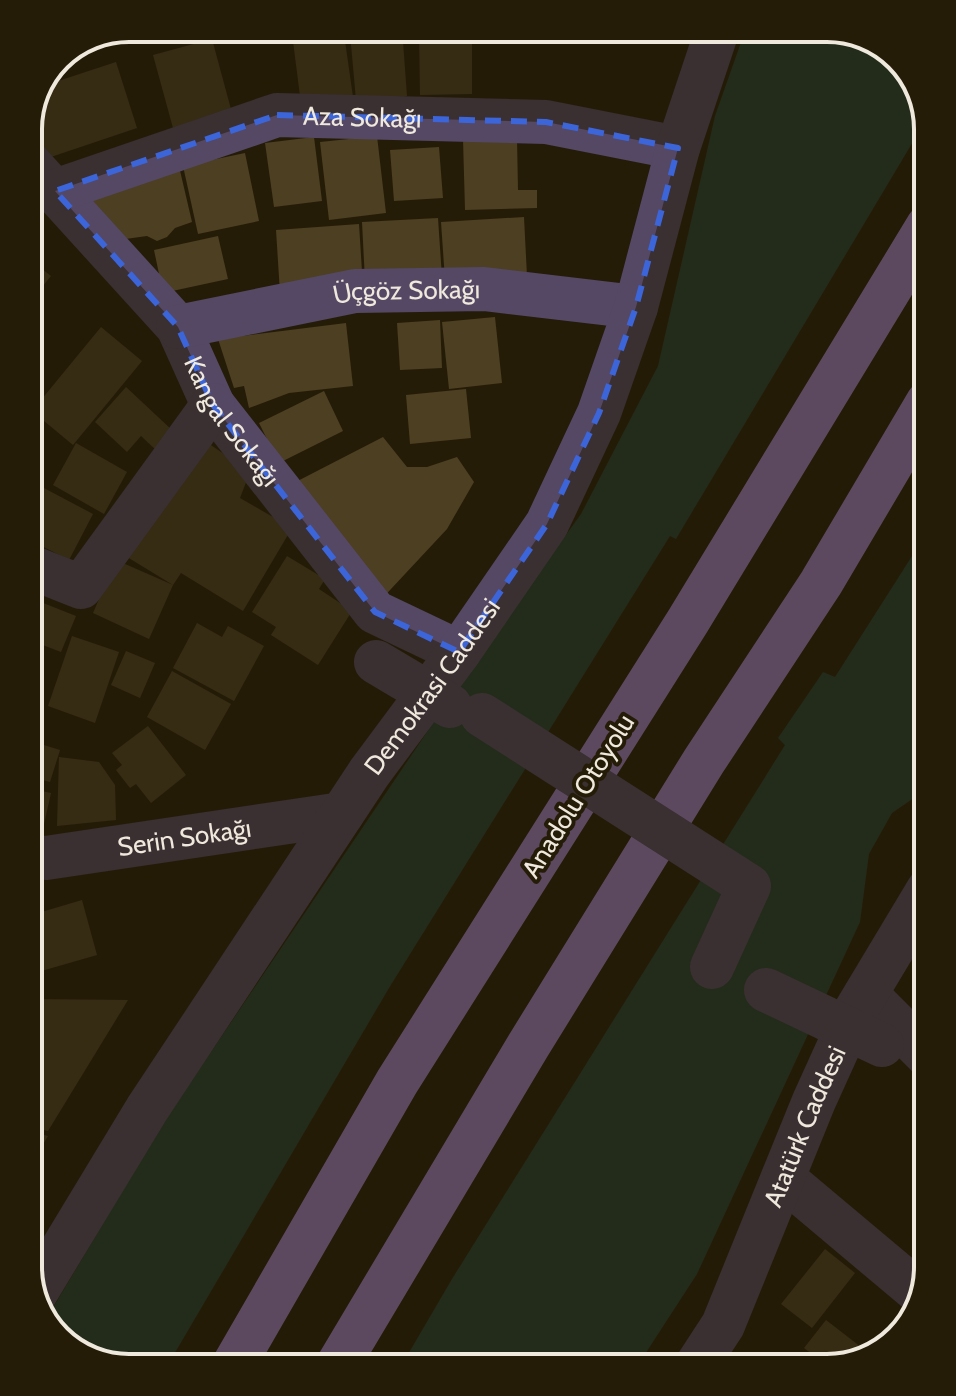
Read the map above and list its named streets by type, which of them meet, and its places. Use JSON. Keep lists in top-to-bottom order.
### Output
{
  "streets": {
    "highway": ["Anadolu Otoyolu"],
    "street": [
      "Aza Sokağı",
      "Üçgöz Sokağı",
      "Kangal Sokağı",
      "Demokrasi Caddesi",
      "Serin Sokağı",
      "Atatürk Caddesi"
    ]
  },
  "crossings": [
    ["Aza Sokağı", "Kangal Sokağı"],
    ["Aza Sokağı", "Demokrasi Caddesi"],
    ["Üçgöz Sokağı", "Kangal Sokağı"],
    ["Üçgöz Sokağı", "Demokrasi Caddesi"],
    ["Kangal Sokağı", "Demokrasi Caddesi"],
    ["Demokrasi Caddesi", "Serin Sokağı"]
  ]
}
